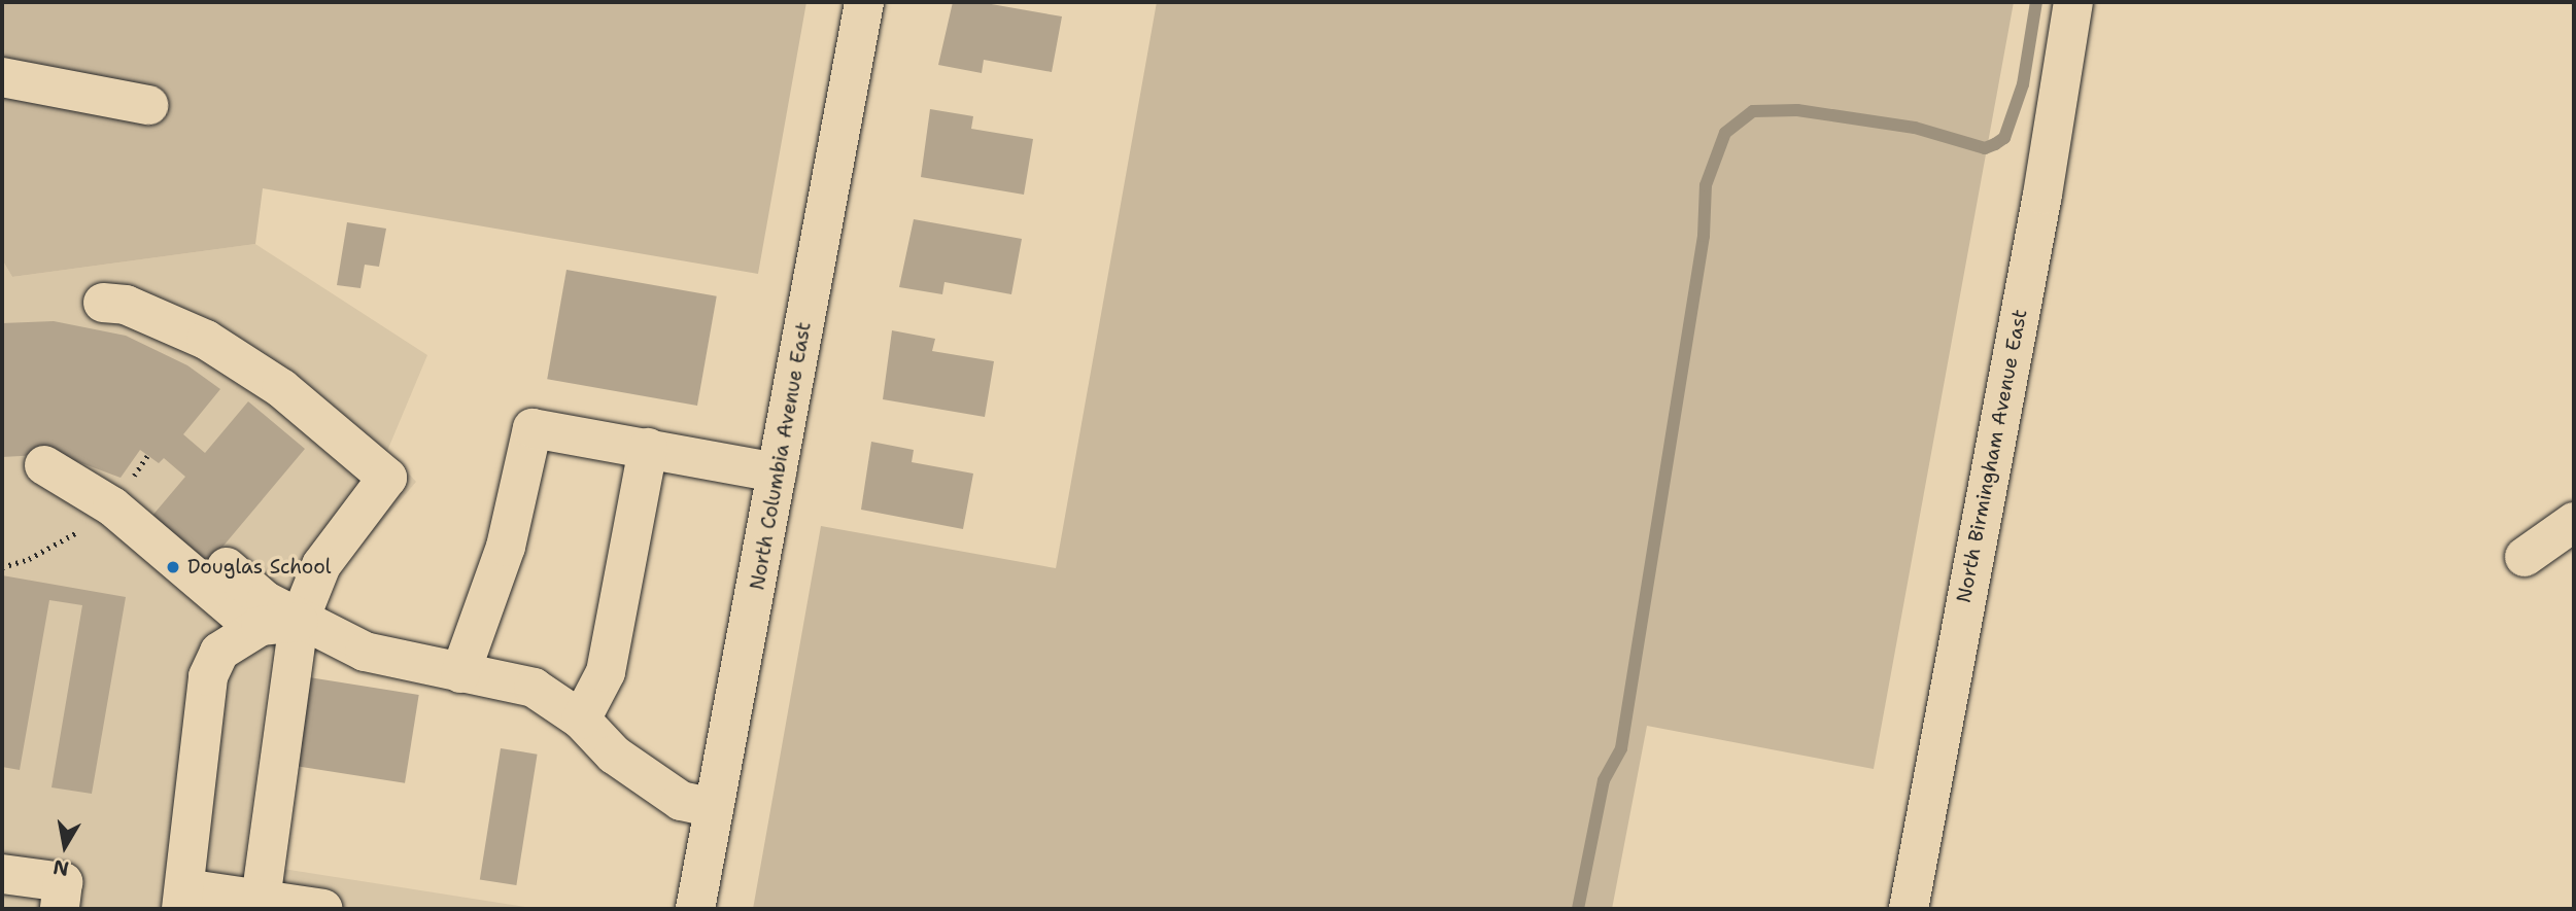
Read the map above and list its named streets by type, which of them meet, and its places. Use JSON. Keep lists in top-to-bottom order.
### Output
{
  "streets": {
    "street": ["North Columbia Avenue East", "North Birmingham Avenue East"]
  },
  "places": ["Douglas School"],
  "north": "bottom"
}
